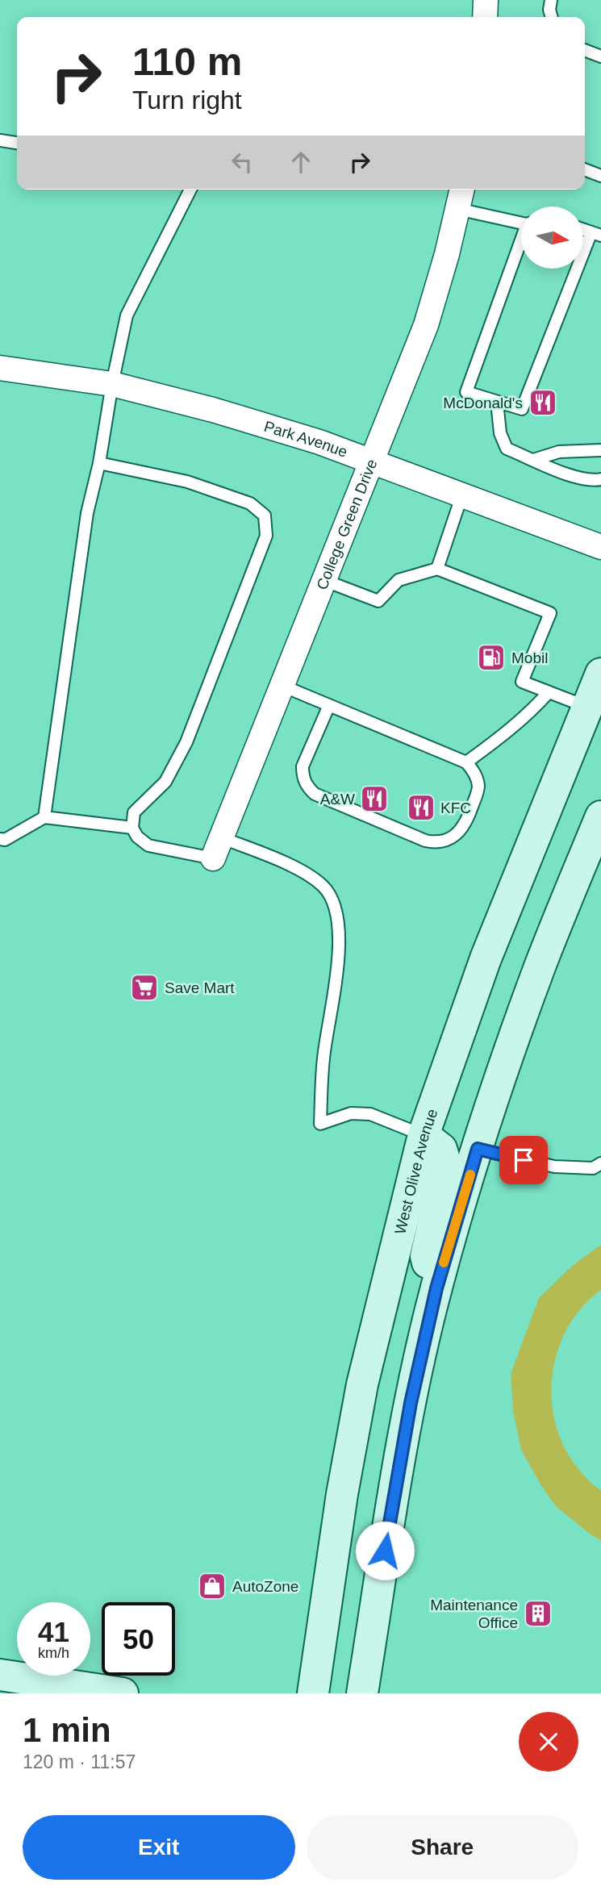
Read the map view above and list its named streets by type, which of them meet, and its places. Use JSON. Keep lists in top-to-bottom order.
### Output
{
  "streets": {
    "main road": ["West Olive Avenue"],
    "street": ["Park Avenue", "College Green Drive"]
  },
  "crossings": [
    ["Park Avenue", "College Green Drive"]
  ],
  "places": {
    "restaurant": ["McDonald's", "A&W", "KFC"],
    "fuel station": ["Mobil"],
    "supermarket": ["Save Mart"],
    "shop": ["AutoZone"],
    "building": ["Maintenance Office"]
  },
  "north": "right",
  "page": {
    "turn": ["110 m", "Turn right"],
    "speed": "41 km/h",
    "limit": "50",
    "heading": ["1 min", "120 m · 11:57"],
    "buttons": ["Exit", "Share"]
  }
}
